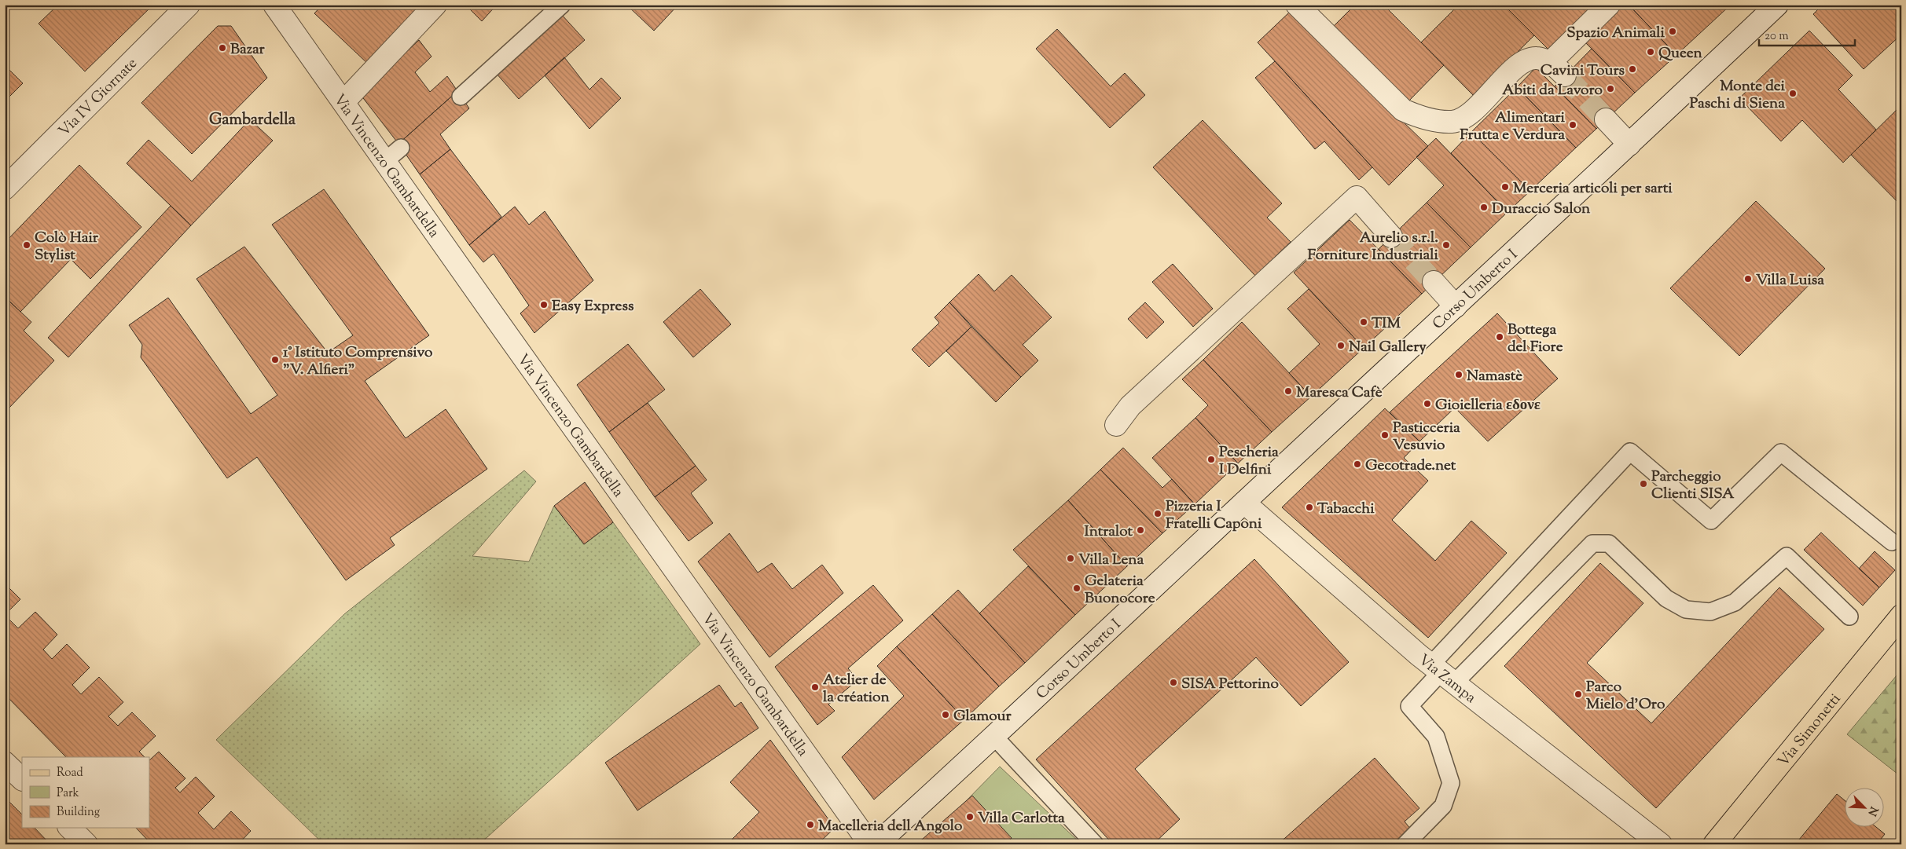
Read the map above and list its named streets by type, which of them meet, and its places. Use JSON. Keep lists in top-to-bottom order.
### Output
{
  "streets": {
    "main road": ["Via Simonetti"],
    "street": [
      "Via IV Giornate",
      "Via Vincenzo Gambardella",
      "Corso Umberto I",
      "Via Zampa"
    ]
  },
  "crossings": [
    ["Corso Umberto I", "Via Zampa"]
  ],
  "districts": ["Gambardella"],
  "places": [
    "Spazio Animali",
    "Bazar",
    "Queen",
    "Cavini Tours",
    "Abiti da Lavoro",
    "Monte dei Paschi di Siena",
    "Alimentari Frutta e Verdura",
    "Merceria articoli per sarti",
    "Duraccio Salon",
    "Colò Hair Stylist",
    "Aurelio s.r.l. Forniture Industriali",
    "Villa Luisa",
    "Easy Express",
    "TIM",
    "Bottega del Fiore",
    "Nail Gallery",
    "1° Istituto Comprensivo \"V. Alfieri\"",
    "Namastè",
    "Maresca Cafè",
    "Gioielleria εδονε",
    "Pasticceria Vesuvio",
    "Pescheria I Delfini",
    "Gecotrade.net",
    "Parcheggio Clienti SISA",
    "Tabacchi",
    "Pizzeria I Fratelli Caponi",
    "Intralot",
    "Villa Lena",
    "Gelateria Buonocore",
    "SISA Pettorino",
    "Atelier de la création",
    "Parco Mielo d'Oro",
    "Glamour",
    "Villa Carlotta",
    "Macelleria dell Angolo"
  ],
  "legend": ["Road", "Park", "Building"],
  "scale_bar": "20 m",
  "north": "bottom right"
}
